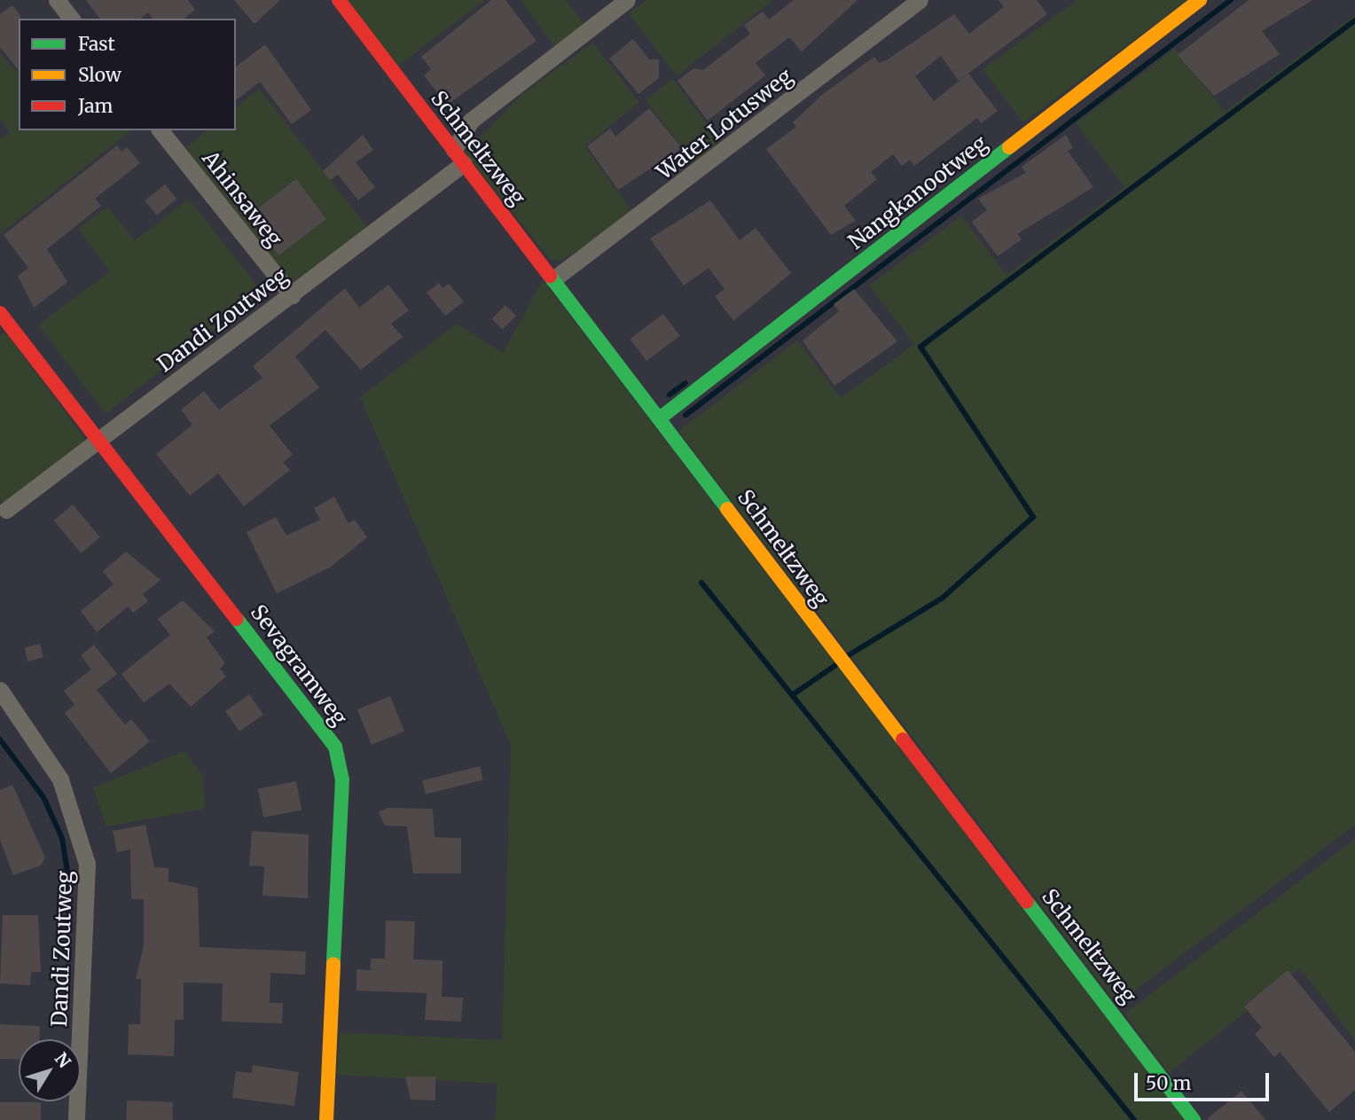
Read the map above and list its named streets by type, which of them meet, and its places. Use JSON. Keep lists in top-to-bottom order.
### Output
{
  "streets": {
    "street": [
      "Water Lotusweg",
      "Schmeltzweg",
      "Nangkanootweg",
      "Ahinsaweg",
      "Dandi Zoutweg",
      "Sevagramweg"
    ]
  },
  "crossings": [
    ["Water Lotusweg", "Schmeltzweg"],
    ["Schmeltzweg", "Nangkanootweg"],
    ["Schmeltzweg", "Dandi Zoutweg"],
    ["Ahinsaweg", "Dandi Zoutweg"],
    ["Dandi Zoutweg", "Sevagramweg"]
  ],
  "legend": ["Fast", "Slow", "Jam"],
  "scale_bar": "50 m",
  "north": "top right"
}
